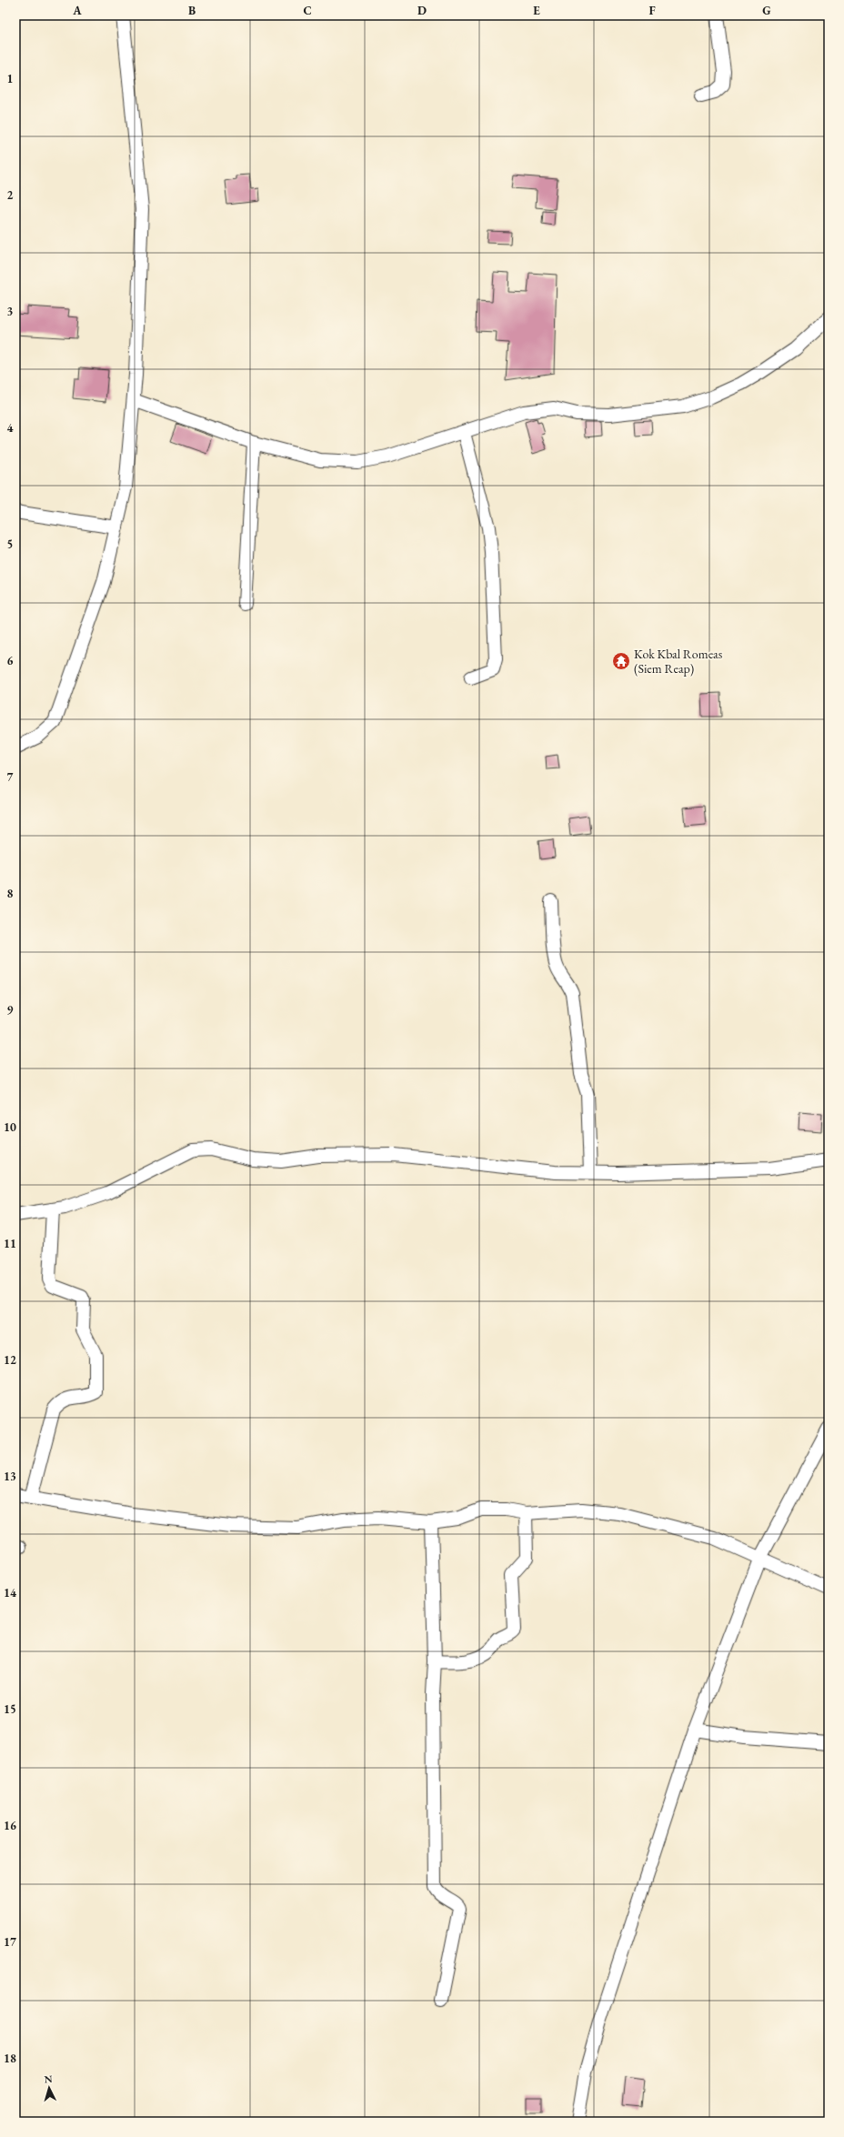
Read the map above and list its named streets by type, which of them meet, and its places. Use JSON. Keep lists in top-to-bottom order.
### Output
{
  "places": {
    "temple": ["Kok Kbal Romeas (Siem Reap)"]
  },
  "north": "top",
  "grid": {
    "columns": [
      "A",
      "B",
      "C",
      "D",
      "E",
      "F",
      "G"
    ],
    "rows": [
      "1",
      "2",
      "3",
      "4",
      "5",
      "6",
      "7",
      "8",
      "9",
      "10",
      "11",
      "12",
      "13",
      "14",
      "15",
      "16",
      "17",
      "18"
    ]
  }
}
